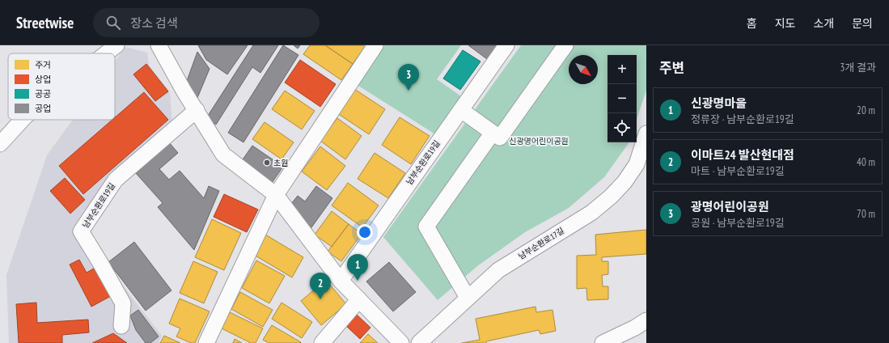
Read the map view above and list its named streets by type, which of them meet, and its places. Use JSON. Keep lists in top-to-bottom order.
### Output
{
  "streets": {
    "street": ["남부순환로19길", "남부순환로17길"]
  },
  "parks": ["신광명어린이공원"],
  "places": ["초원"],
  "legend": [
    "주거",
    "상업",
    "공공",
    "공업"
  ],
  "north": "bottom right",
  "page": {
    "header": "Streetwise",
    "search": "장소 검색",
    "nav": [
      "홈",
      "지도",
      "소개",
      "문의"
    ],
    "heading": ["주변", "3개 결과"],
    "map_buttons": ["+", "−"],
    "pins": ["3", "1", "2"],
    "list": [
      {
        "mark": "1",
        "name": "신광명마을",
        "note": "정류장 · 남부순환로19길",
        "value": "20 m"
      },
      {
        "mark": "2",
        "name": "이마트24 발산현대점",
        "note": "마트 · 남부순환로19길",
        "value": "40 m"
      },
      {
        "mark": "3",
        "name": "광명어린이공원",
        "note": "공원 · 남부순환로19길",
        "value": "70 m"
      }
    ]
  }
}
